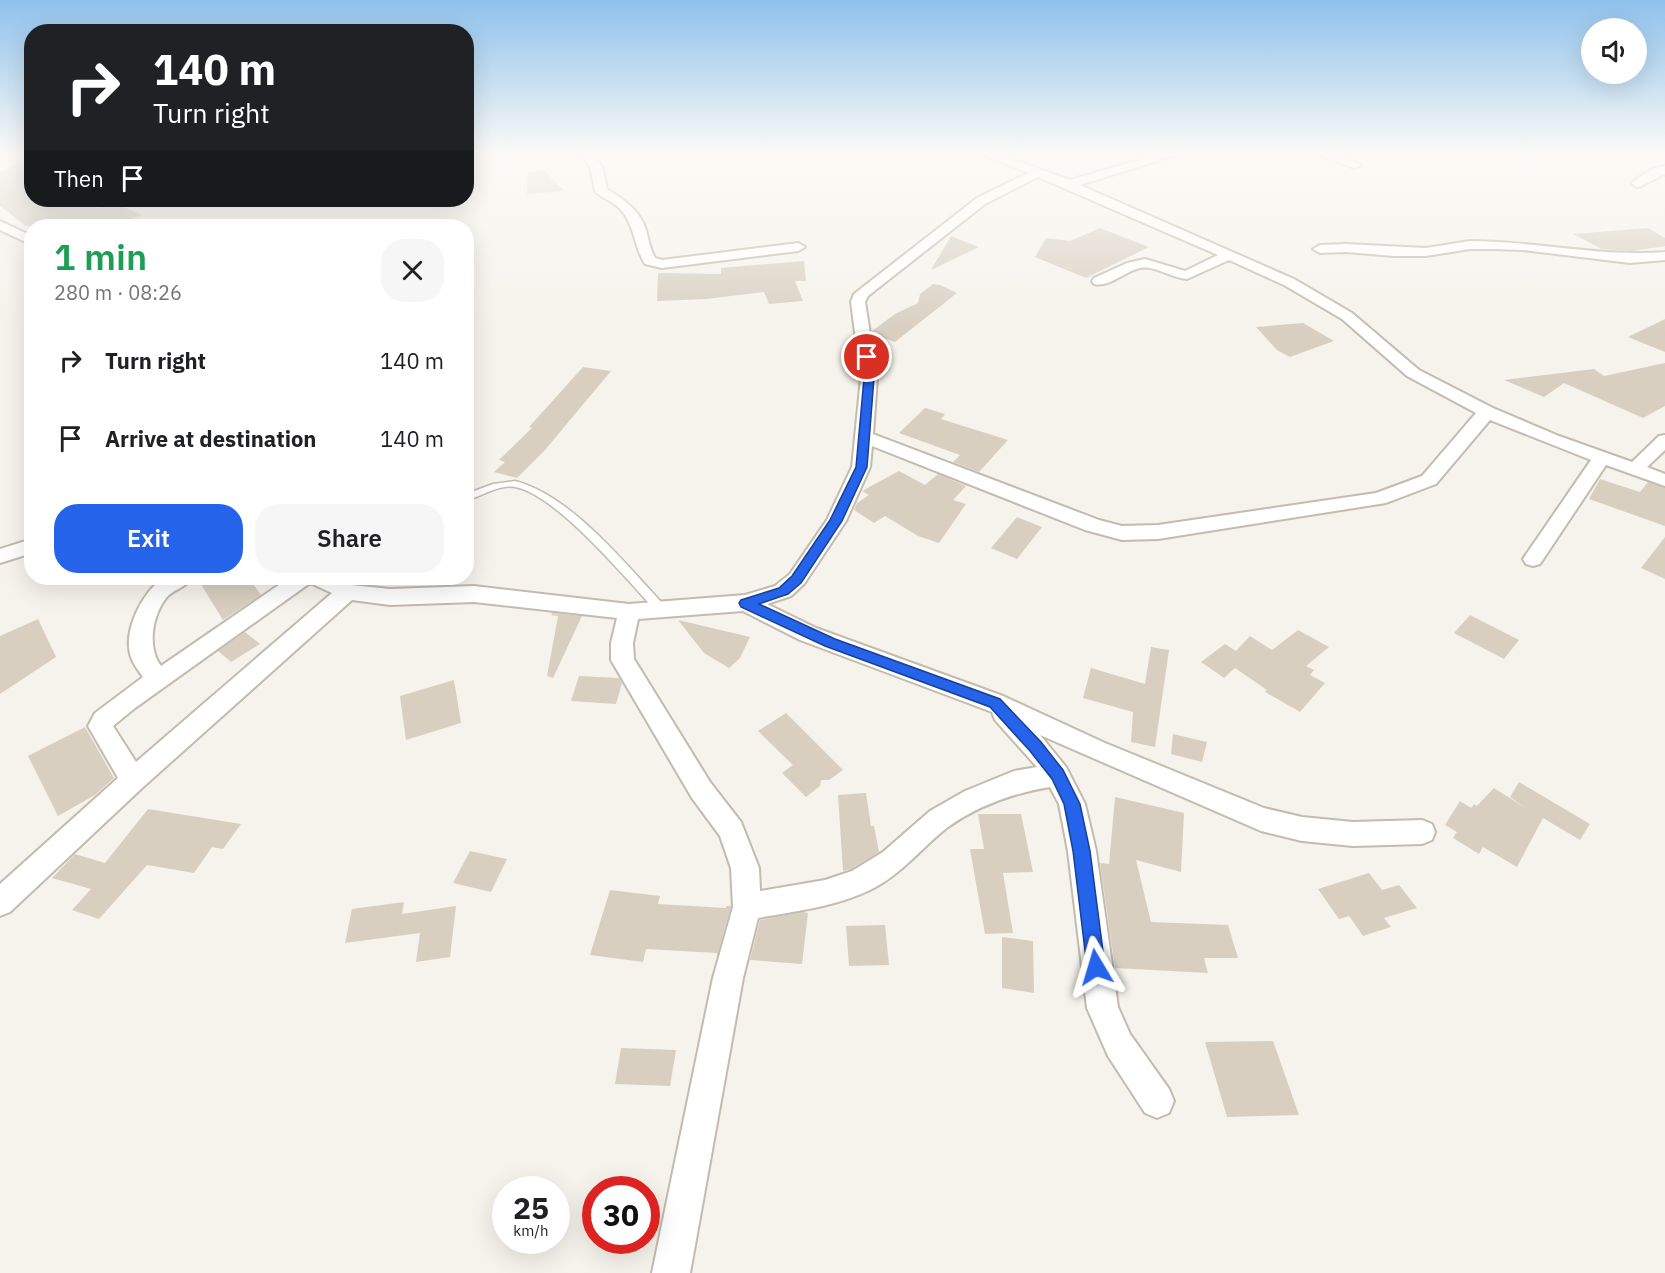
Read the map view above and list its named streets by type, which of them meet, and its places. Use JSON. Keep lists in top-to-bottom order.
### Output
{
  "page": {
    "turn": ["140 m", "Turn right"],
    "then": "Then",
    "heading": ["1 min", "280 m · 08:26"],
    "list": [
      {
        "name": "Turn right",
        "value": "140 m"
      },
      {
        "name": "Arrive at destination",
        "value": "140 m"
      }
    ],
    "buttons": ["Exit", "Share"],
    "speed": "25 km/h",
    "limit": "30"
  }
}
